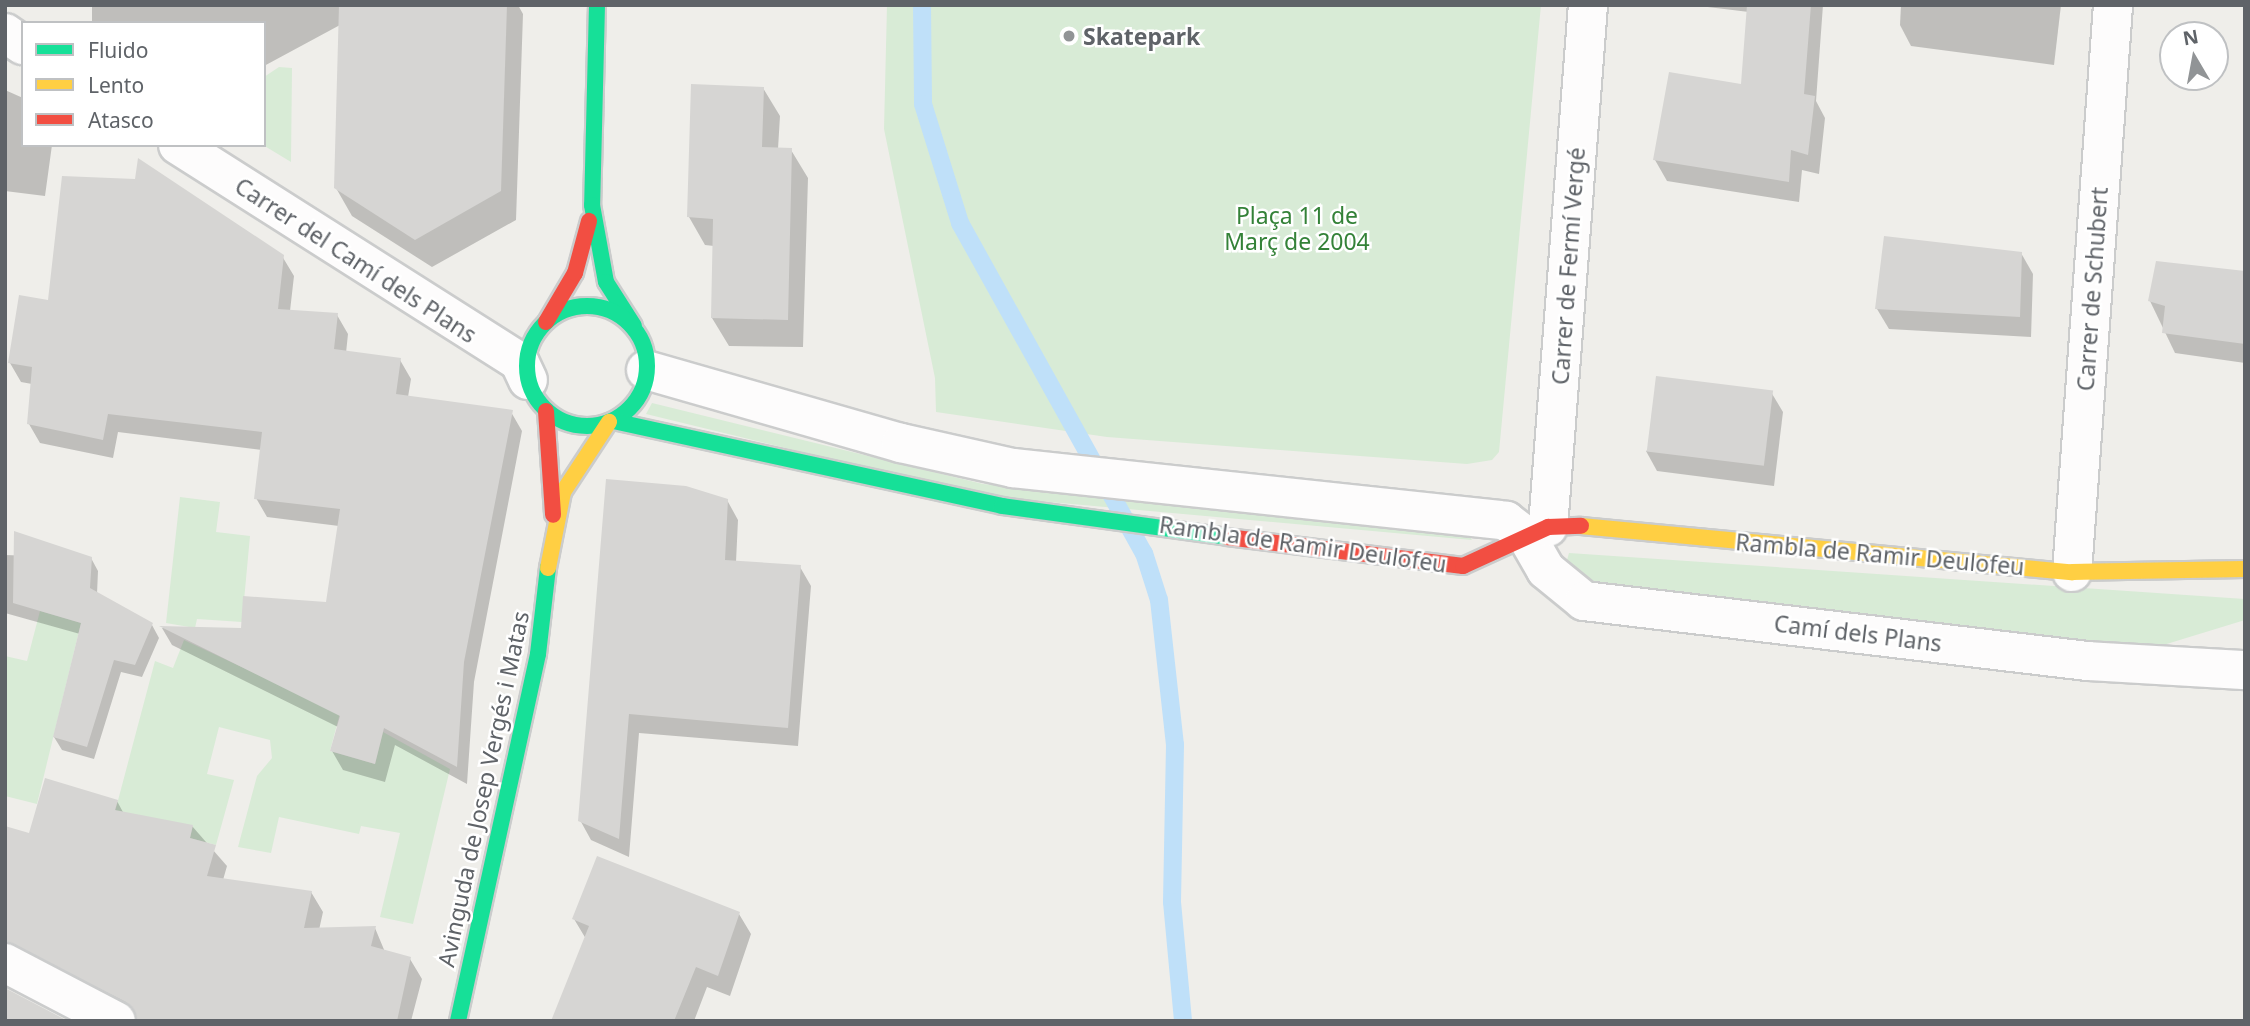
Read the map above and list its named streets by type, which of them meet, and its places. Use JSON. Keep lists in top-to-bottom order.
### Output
{
  "streets": {
    "street": [
      "Carrer del Camí dels Plans",
      "Carrer de Fermí Vergé",
      "Carrer de Schubert",
      "Rambla de Ramir Deulofeu",
      "Camí dels Plans",
      "Avinguda de Josep Vergés i Matas"
    ]
  },
  "crossings": [
    ["Carrer del Camí dels Plans", "Rambla de Ramir Deulofeu"],
    ["Carrer del Camí dels Plans", "Avinguda de Josep Vergés i Matas"],
    ["Carrer de Fermí Vergé", "Rambla de Ramir Deulofeu"],
    ["Carrer de Fermí Vergé", "Camí dels Plans"],
    ["Carrer de Schubert", "Rambla de Ramir Deulofeu"],
    ["Rambla de Ramir Deulofeu", "Camí dels Plans"],
    ["Rambla de Ramir Deulofeu", "Avinguda de Josep Vergés i Matas"]
  ],
  "parks": ["Plaça 11 de Març de 2004"],
  "places": ["Skatepark"],
  "legend": ["Fluido", "Lento", "Atasco"],
  "north": "top"
}
